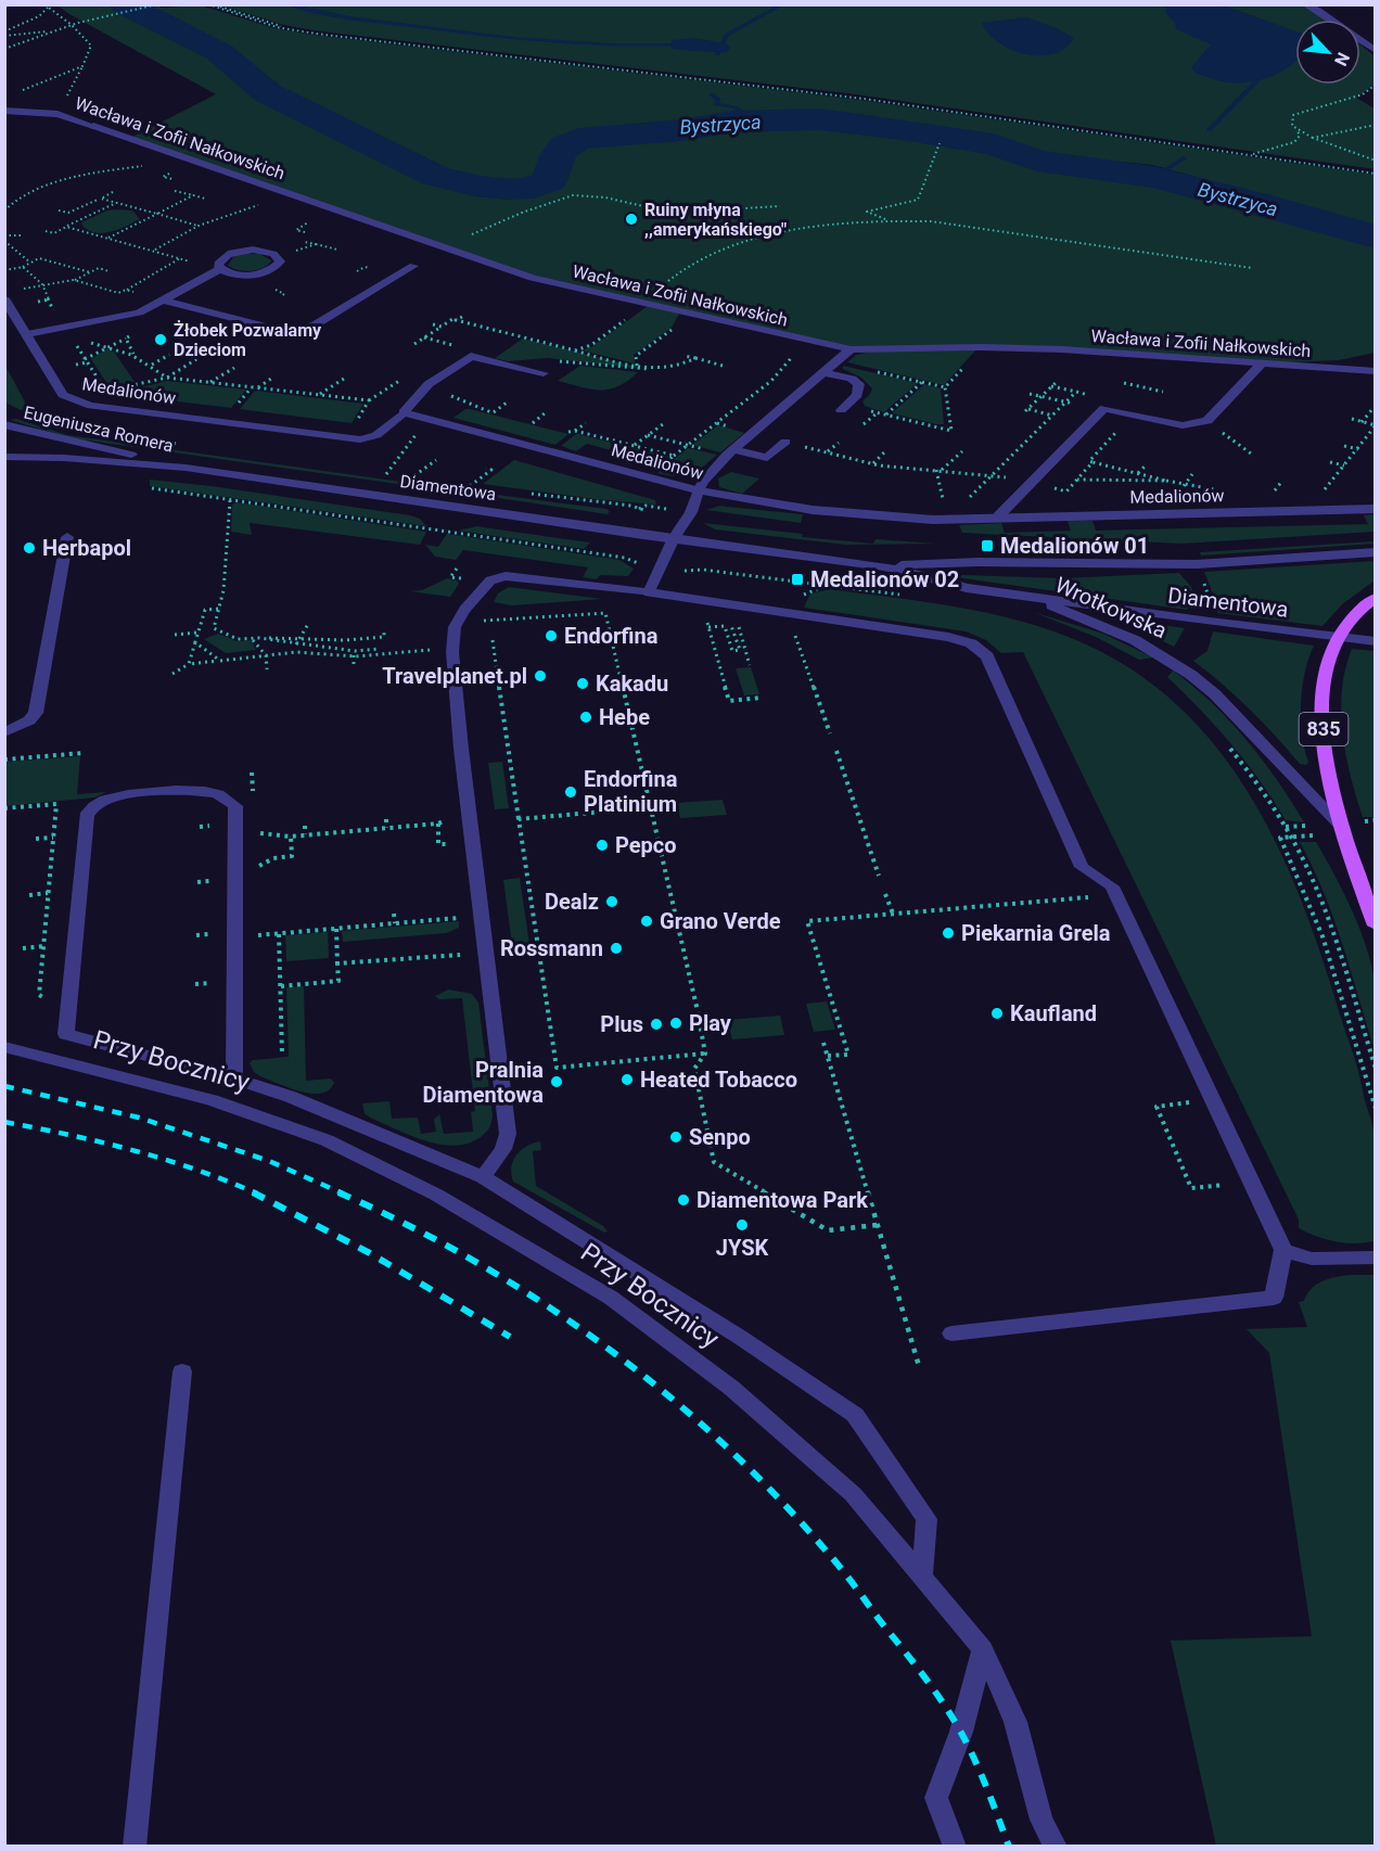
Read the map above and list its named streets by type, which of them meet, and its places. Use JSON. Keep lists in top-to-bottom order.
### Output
{
  "streets": {
    "main road": ["Wrotkowska", "835"],
    "street": [
      "Wacława i Zofii Nałkowskich",
      "Medalionów",
      "Eugeniusza Romera",
      "Diamentowa",
      "Przy Bocznicy"
    ]
  },
  "crossings": [
    ["Eugeniusza Romera", "Diamentowa"],
    ["Diamentowa", "Wrotkowska"]
  ],
  "water": ["Bystrzyca"],
  "places": {
    "other": [
      "Ruiny młyna ,,amerykańskiego\"",
      "Żłobek Pozwalamy Dzieciom",
      "Herbapol",
      "Endorfina",
      "Travelplanet.pl",
      "Kakadu",
      "Hebe",
      "Endorfina Platinium",
      "Pepco",
      "Dealz",
      "Grano Verde",
      "Piekarnia Grela",
      "Rossmann",
      "Kaufland",
      "Play",
      "Plus",
      "Heated Tobacco",
      "Pralnia Diamentowa",
      "Senpo",
      "Diamentowa Park",
      "JYSK"
    ],
    "transit": ["Medalionów 01", "Medalionów 02"]
  },
  "north": "bottom right"
}
